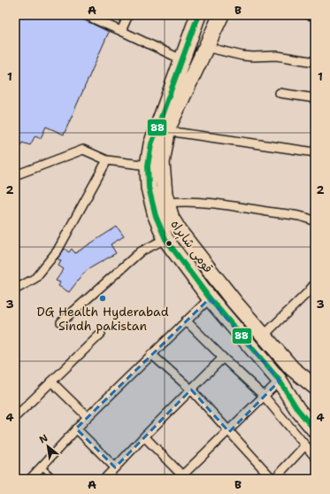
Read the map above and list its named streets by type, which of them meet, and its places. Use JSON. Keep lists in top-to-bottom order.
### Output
{
  "streets": {
    "highway": ["قومی شاہراہ"]
  },
  "places": ["DG Health Hyderabad Sindh pakistan"],
  "lines": ["transit line 88"],
  "north": "top left",
  "grid": {
    "columns": ["A", "B"],
    "rows": [
      "1",
      "2",
      "3",
      "4"
    ]
  }
}
